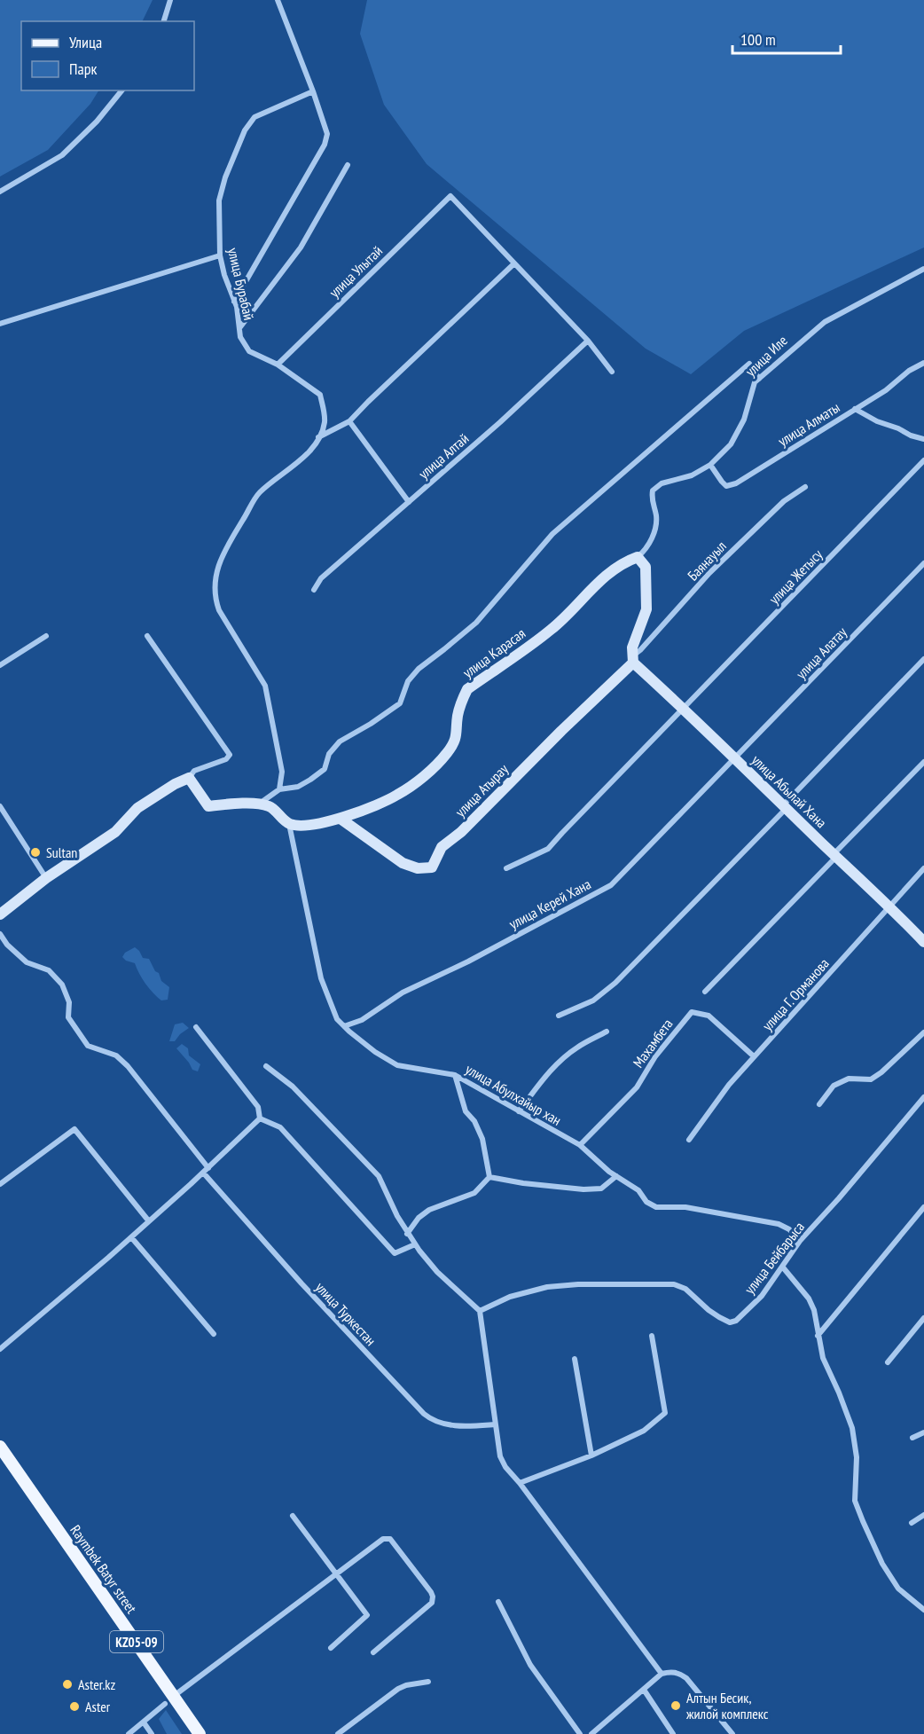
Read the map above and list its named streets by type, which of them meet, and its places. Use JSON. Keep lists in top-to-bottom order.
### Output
{
  "streets": {
    "main road": ["Raymbek Batyr street", "KZ05-09"],
    "street": [
      "улица Улытай",
      "улица Бурабай",
      "улица Иле",
      "улица Алматы",
      "улица Алтай",
      "Баянауыл",
      "улица Жетысу",
      "улица Карасая",
      "улица Алатау",
      "улица Атырау",
      "улица Абылай Хана",
      "улица Керей Хана",
      "улица Г. Орманова",
      "Махамбета",
      "улица Абулхайыр хан",
      "улица Бейбарыса",
      "улица Туркестан"
    ]
  },
  "crossings": [
    ["улица Улытай", "улица Бурабай"],
    ["улица Иле", "улица Алматы"],
    ["улица Иле", "улица Карасая"],
    ["Баянауыл", "улица Атырау"],
    ["Баянауыл", "улица Абылай Хана"],
    ["улица Жетысу", "улица Абылай Хана"],
    ["улица Карасая", "улица Атырау"],
    ["улица Карасая", "улица Абулхайыр хан"],
    ["улица Алатау", "улица Абылай Хана"],
    ["улица Алатау", "улица Керей Хана"],
    ["улица Атырау", "улица Абылай Хана"],
    ["улица Абылай Хана", "улица Керей Хана"],
    ["улица Абылай Хана", "улица Г. Орманова"],
    ["улица Керей Хана", "улица Абулхайыр хан"],
    ["улица Г. Орманова", "Махамбета"],
    ["Махамбета", "улица Абулхайыр хан"],
    ["улица Абулхайыр хан", "улица Бейбарыса"]
  ],
  "places": [
    "Sultan",
    "Aster.kz",
    "Алтын Бесик, жилой комплекс",
    "Aster"
  ],
  "legend": ["Улица", "Парк"],
  "scale_bar": "100 m"
}
